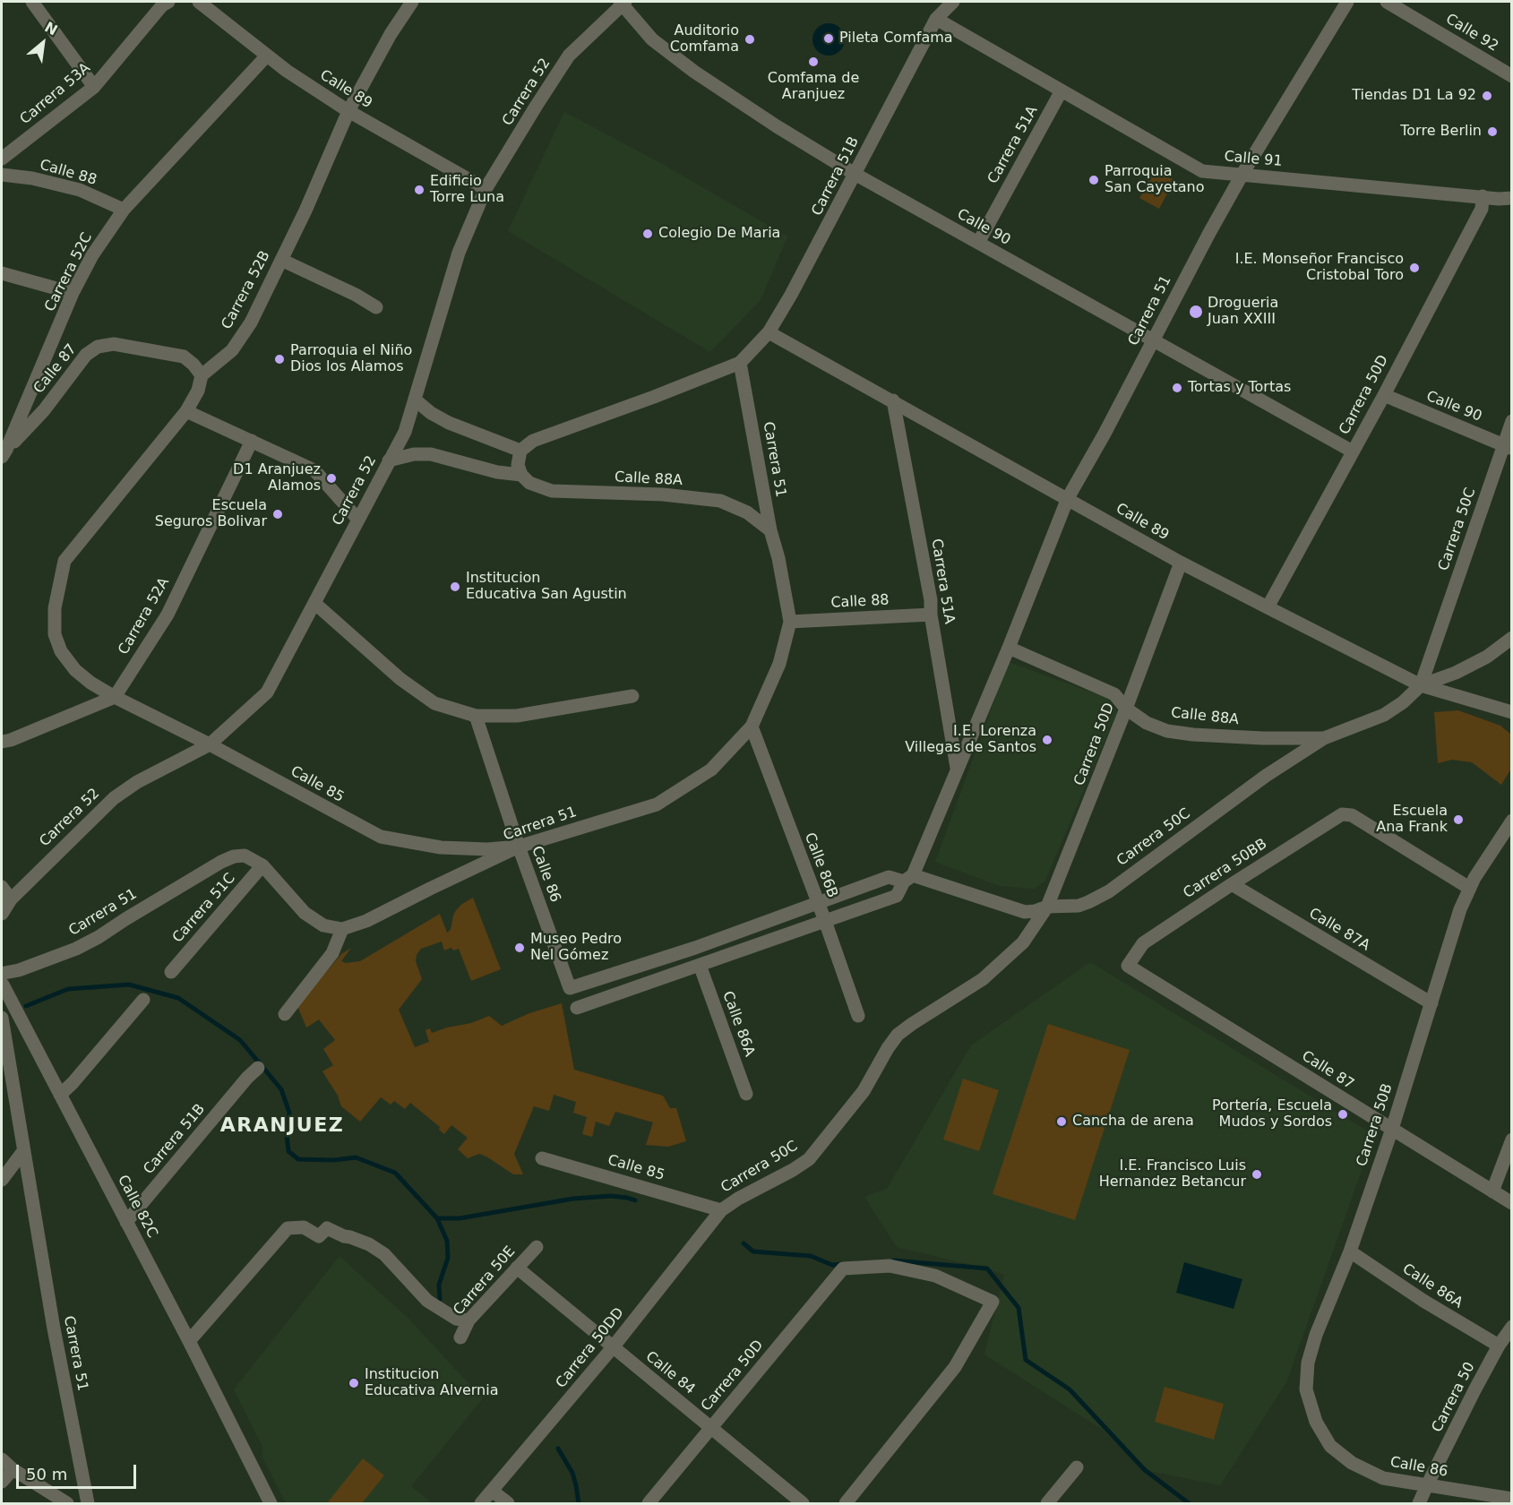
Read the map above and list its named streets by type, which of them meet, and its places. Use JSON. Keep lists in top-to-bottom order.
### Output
{
  "streets": {
    "street": [
      "Calle 92",
      "Calle 89",
      "Carrera 52",
      "Carrera 53A",
      "Carrera 51A",
      "Calle 91",
      "Calle 88",
      "Carrera 51B",
      "Calle 90",
      "Carrera 52C",
      "Carrera 52B",
      "Carrera 51",
      "Calle 87",
      "Carrera 50D",
      "Calle 88A",
      "Carrera 50C",
      "Carrera 52A",
      "Calle 85",
      "Calle 86B",
      "Carrera 50BB",
      "Calle 86",
      "Carrera 51C",
      "Calle 87A",
      "Calle 86A",
      "Carrera 50B",
      "Calle 82C",
      "Carrera 50E",
      "Carrera 50DD",
      "Calle 84",
      "Carrera 50"
    ]
  },
  "crossings": [
    ["Calle 89", "Carrera 52"],
    ["Calle 89", "Carrera 51A"],
    ["Calle 89", "Carrera 51B"],
    ["Calle 89", "Carrera 52C"],
    ["Calle 89", "Carrera 52B"],
    ["Calle 89", "Carrera 51"],
    ["Calle 89", "Carrera 50D"],
    ["Calle 89", "Carrera 50C"],
    ["Carrera 52", "Calle 90"],
    ["Carrera 52", "Calle 88A"],
    ["Carrera 52", "Calle 85"],
    ["Carrera 51A", "Calle 91"],
    ["Carrera 51A", "Calle 88"],
    ["Carrera 51A", "Calle 90"],
    ["Carrera 51A", "Carrera 51"],
    ["Calle 91", "Carrera 51B"],
    ["Calle 91", "Carrera 51"],
    ["Calle 91", "Carrera 50D"],
    ["Calle 88", "Carrera 52C"],
    ["Calle 88", "Carrera 51"],
    ["Carrera 51B", "Calle 90"],
    ["Carrera 51B", "Carrera 51"],
    ["Carrera 51B", "Calle 82C"],
    ["Calle 90", "Carrera 51"],
    ["Calle 90", "Carrera 50D"],
    ["Calle 90", "Carrera 50C"],
    ["Carrera 52C", "Calle 87"],
    ["Carrera 52B", "Calle 87"],
    ["Carrera 51", "Calle 88A"],
    ["Carrera 51", "Calle 85"],
    ["Carrera 51", "Calle 86B"],
    ["Carrera 51", "Calle 86"],
    ["Carrera 51", "Carrera 51C"],
    ["Carrera 51", "Calle 86A"],
    ["Carrera 51", "Calle 82C"],
    ["Calle 87", "Carrera 50BB"],
    ["Calle 87", "Carrera 50B"],
    ["Carrera 50D", "Calle 88A"],
    ["Carrera 50D", "Carrera 50C"],
    ["Carrera 50D", "Calle 84"],
    ["Calle 88A", "Carrera 50C"],
    ["Carrera 50C", "Calle 85"],
    ["Carrera 50C", "Carrera 50DD"],
    ["Carrera 52A", "Calle 85"],
    ["Calle 85", "Calle 86"],
    ["Calle 85", "Carrera 50DD"],
    ["Calle 86B", "Calle 86"],
    ["Carrera 50BB", "Calle 87A"],
    ["Carrera 50BB", "Carrera 50B"],
    ["Calle 86", "Carrera 50B"],
    ["Calle 86", "Carrera 50"],
    ["Calle 87A", "Carrera 50B"],
    ["Calle 86A", "Carrera 50B"],
    ["Calle 86A", "Carrera 50"],
    ["Carrera 50E", "Calle 84"],
    ["Carrera 50DD", "Calle 84"]
  ],
  "districts": ["ARANJUEZ"],
  "places": [
    "Pileta Comfama",
    "Auditorio Comfama",
    "Comfama de Aranjuez",
    "Tiendas D1 La 92",
    "Torre Berlin",
    "Parroquia San Cayetano",
    "Edificio Torre Luna",
    "Colegio De Maria",
    "I.E. Monseñor Francisco Cristobal Toro",
    "Drogueria Juan XXIII",
    "Parroquia el Niño Dios los Alamos",
    "Tortas y Tortas",
    "D1 Aranjuez Alamos",
    "Escuela Seguros Bolivar",
    "Institucion Educativa San Agustin",
    "I.E. Lorenza Villegas de Santos",
    "Escuela Ana Frank",
    "Museo Pedro Nel Gómez",
    "Portería, Escuela Mudos y Sordos",
    "Cancha de arena",
    "I.E. Francisco Luis Hernandez Betancur",
    "Institucion Educativa Alvernia"
  ],
  "scale_bar": "50 m",
  "north": "top right"
}
